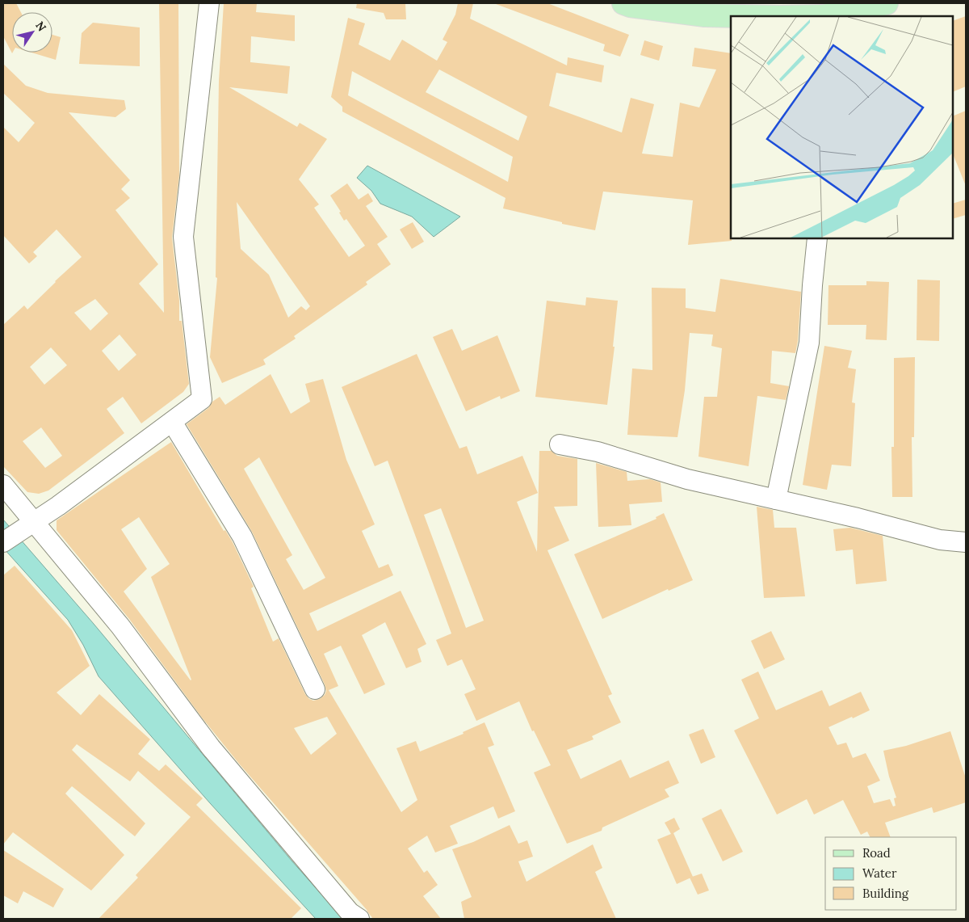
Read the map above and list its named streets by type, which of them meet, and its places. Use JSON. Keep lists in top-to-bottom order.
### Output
{
  "legend": ["Road", "Water", "Building"],
  "north": "top right"
}
